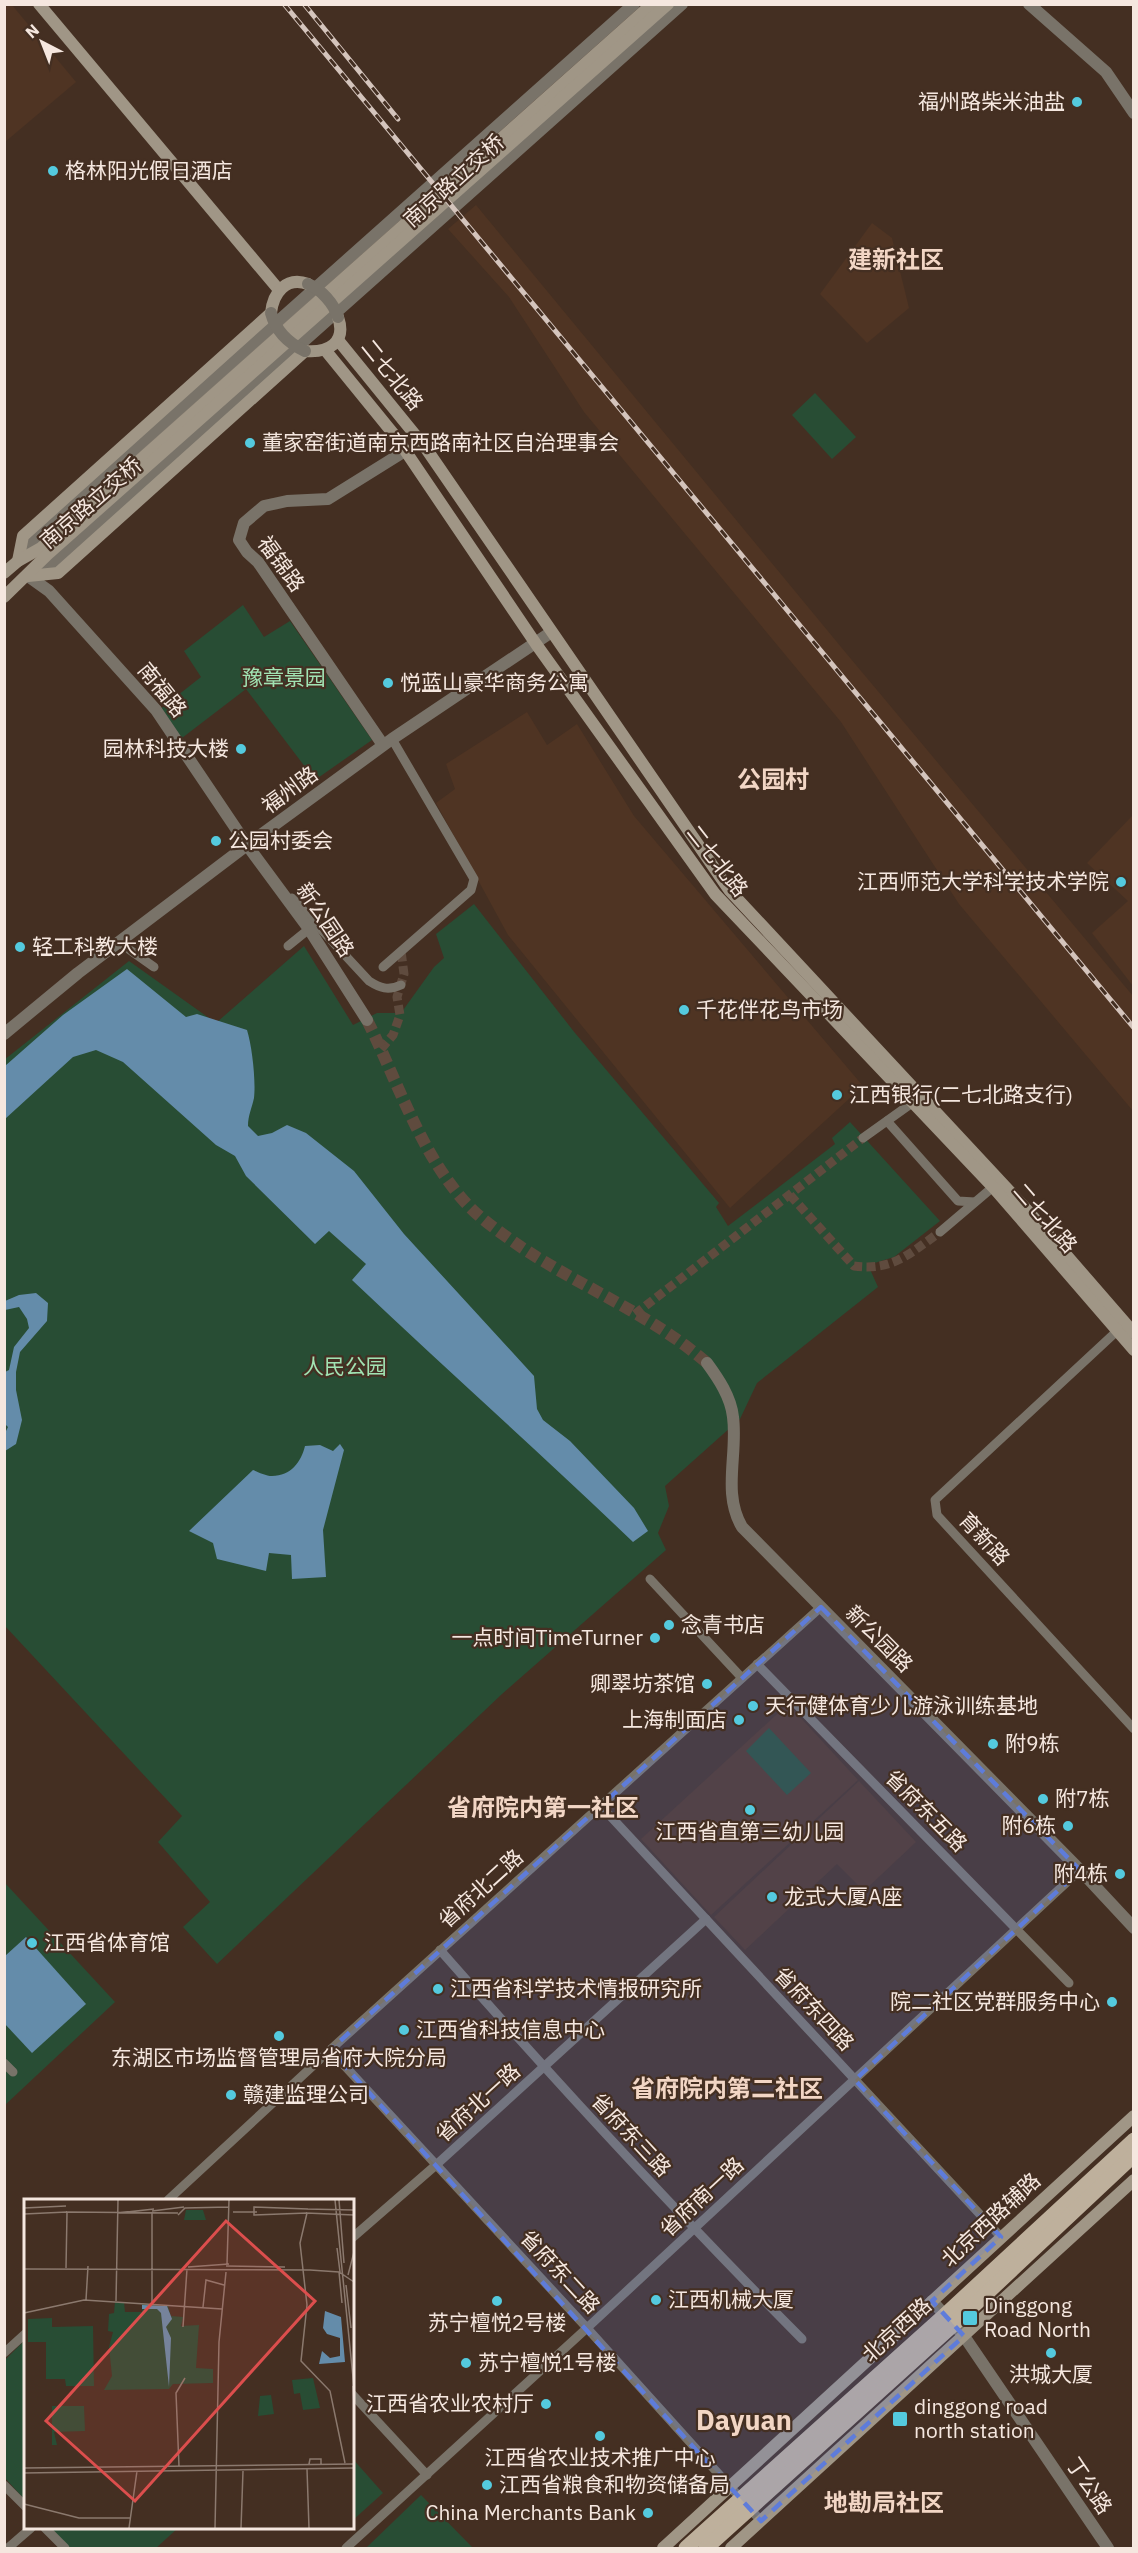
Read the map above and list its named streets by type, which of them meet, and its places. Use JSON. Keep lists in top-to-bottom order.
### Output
{
  "streets": {
    "main road": [
      "南京路立交桥",
      "二七北路",
      "北京西路辅路",
      "北京西路"
    ],
    "street": [
      "福锦路",
      "南福路",
      "福州路",
      "新公园路",
      "育新路",
      "省府东五路",
      "省府北二路",
      "省府东四路",
      "省府北一路",
      "省府东三路",
      "省府南一路",
      "省府东二路",
      "丁公路"
    ]
  },
  "crossings": [
    ["南京路立交桥", "南福路"],
    ["二七北路", "福锦路"],
    ["二七北路", "福州路"],
    ["二七北路", "育新路"],
    ["福锦路", "福州路"],
    ["南福路", "福州路"],
    ["南福路", "新公园路"],
    ["福州路", "新公园路"],
    ["新公园路", "省府北二路"],
    ["新公园路", "省府南一路"],
    ["省府东五路", "省府北二路"],
    ["省府东五路", "省府南一路"],
    ["省府北二路", "省府东四路"],
    ["省府北二路", "省府东三路"],
    ["省府北二路", "省府东二路"],
    ["省府东四路", "省府北一路"],
    ["省府东四路", "省府南一路"],
    ["省府东四路", "北京西路辅路"],
    ["省府北一路", "省府东三路"],
    ["省府北一路", "省府东二路"],
    ["省府东三路", "省府南一路"],
    ["省府南一路", "省府东二路"],
    ["北京西路辅路", "省府东二路"],
    ["北京西路辅路", "北京西路"],
    ["北京西路辅路", "丁公路"],
    ["省府东二路", "北京西路"],
    ["北京西路", "丁公路"]
  ],
  "districts": [
    "建新社区",
    "公园村",
    "省府院内第一社区",
    "省府院内第二社区",
    "Dayuan",
    "地勘局社区"
  ],
  "parks": ["豫章景园", "人民公园"],
  "places": {
    "other": [
      "福州路柴米油盐",
      "格林阳光假日酒店",
      "董家窑街道南京西路南社区自治理事会",
      "悦蓝山豪华商务公寓",
      "园林科技大楼",
      "公园村委会",
      "江西师范大学科学技术学院",
      "轻工科教大楼",
      "千花伴花鸟市场",
      "江西银行(二七北路支行)",
      "念青书店",
      "一点时间TimeTurner",
      "卿翠坊茶馆",
      "天行健体育少儿游泳训练基地",
      "上海制面店",
      "附9栋",
      "附7栋",
      "江西省直第三幼儿园",
      "附6栋",
      "附4栋",
      "龙式大厦A座",
      "江西省体育馆",
      "江西省科学技术情报研究所",
      "院二社区党群服务中心",
      "江西省科技信息中心",
      "东湖区市场监督管理局省府大院分局",
      "赣建监理公司",
      "江西机械大厦",
      "苏宁檀悦2号楼",
      "洪城大厦",
      "苏宁檀悦1号楼",
      "江西省农业农村厅",
      "江西省农业技术推广中心",
      "江西省粮食和物资储备局",
      "China Merchants Bank"
    ],
    "transit": ["Dinggong Road North", "dinggong road north station"]
  },
  "north": "top left"
}
